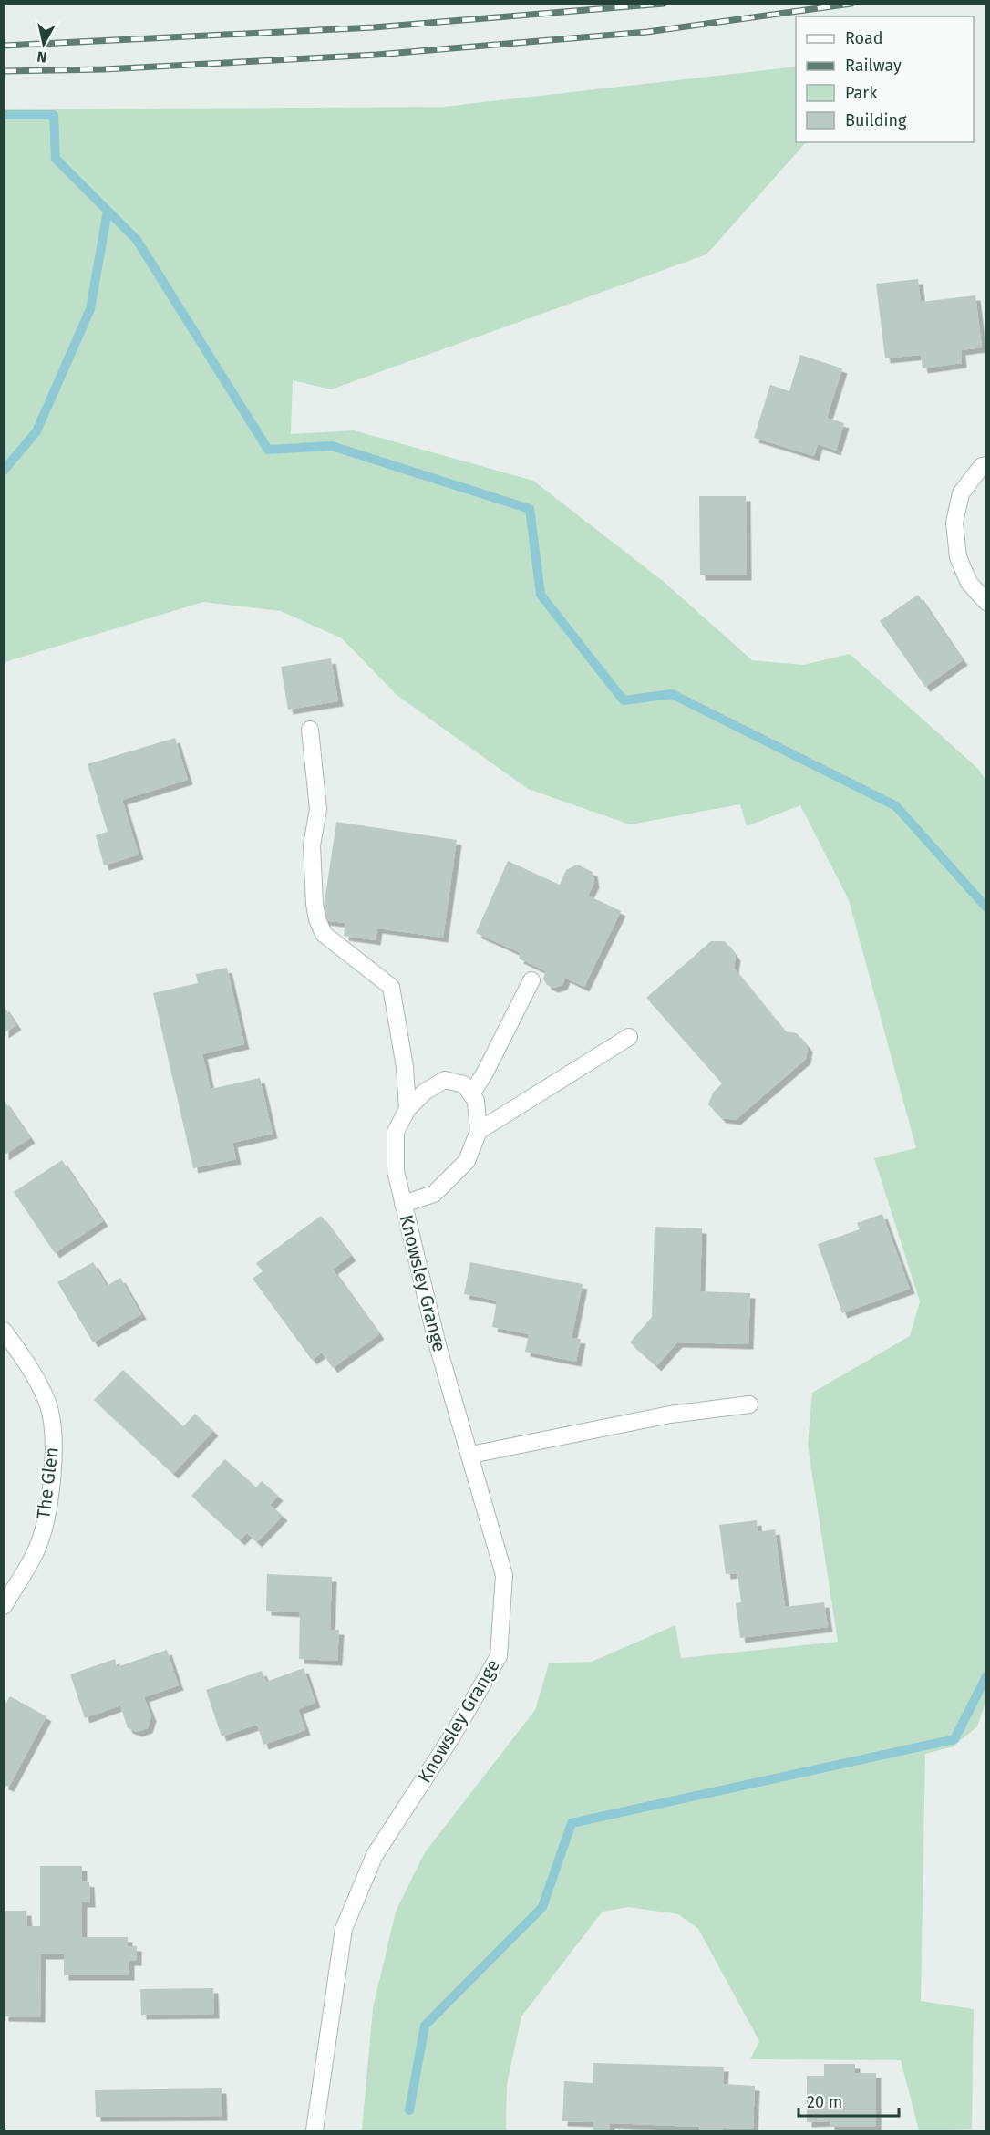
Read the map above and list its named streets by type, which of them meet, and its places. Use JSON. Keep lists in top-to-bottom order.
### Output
{
  "streets": {
    "street": ["Knowsley Grange", "The Glen"]
  },
  "legend": [
    "Road",
    "Railway",
    "Park",
    "Building"
  ],
  "scale_bar": "20 m",
  "north": "bottom"
}
